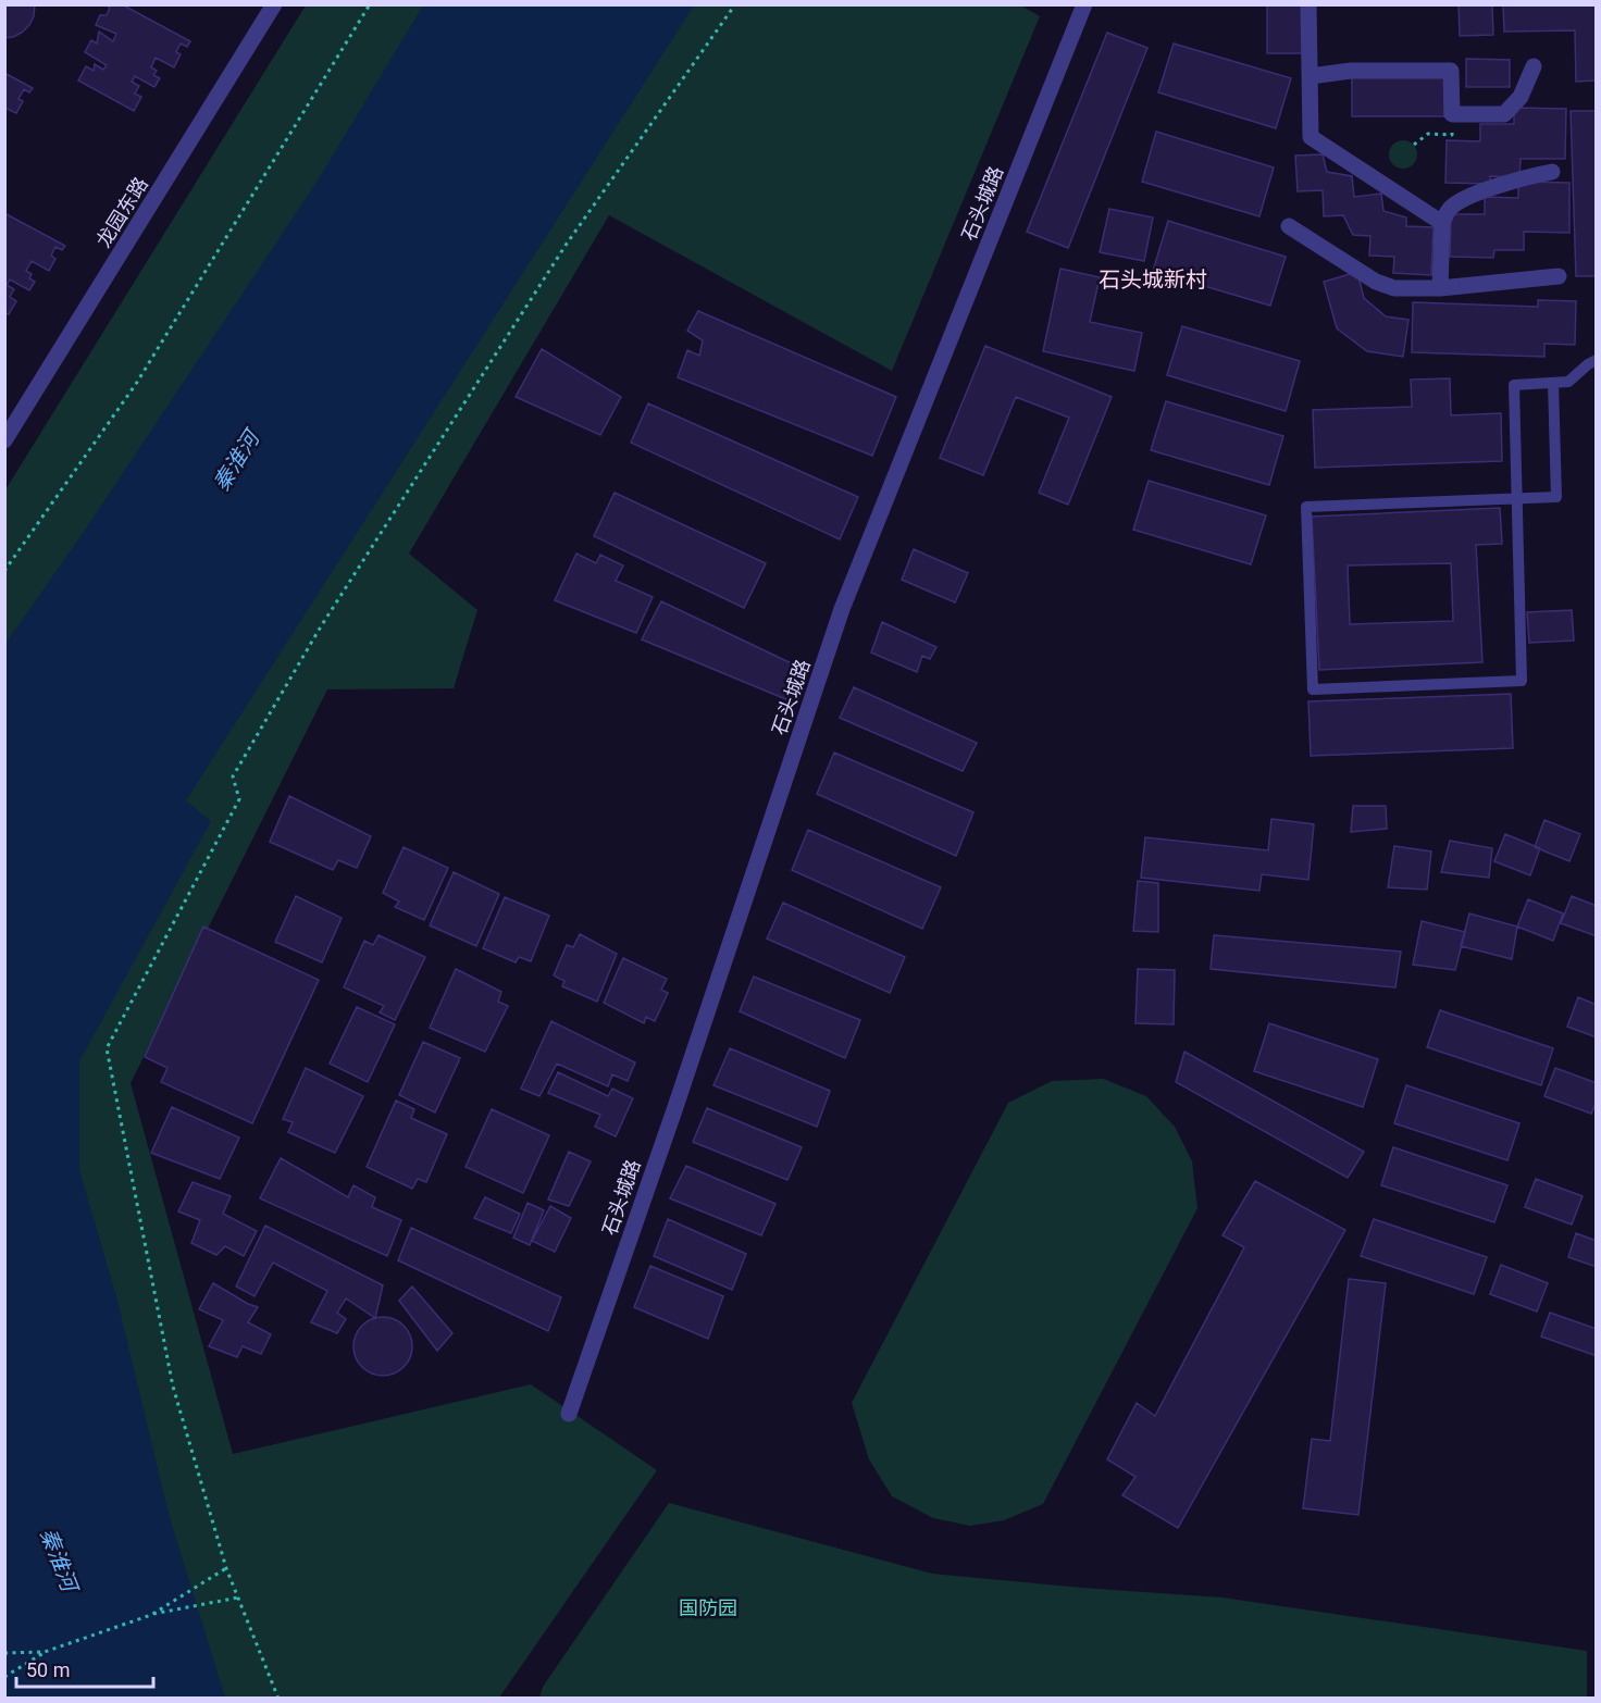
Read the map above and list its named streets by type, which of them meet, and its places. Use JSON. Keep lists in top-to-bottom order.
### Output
{
  "streets": {
    "street": ["石头城路", "龙园东路"]
  },
  "districts": ["石头城新村"],
  "water": ["秦淮河"],
  "parks": ["国防园"],
  "scale_bar": "50 m"
}
